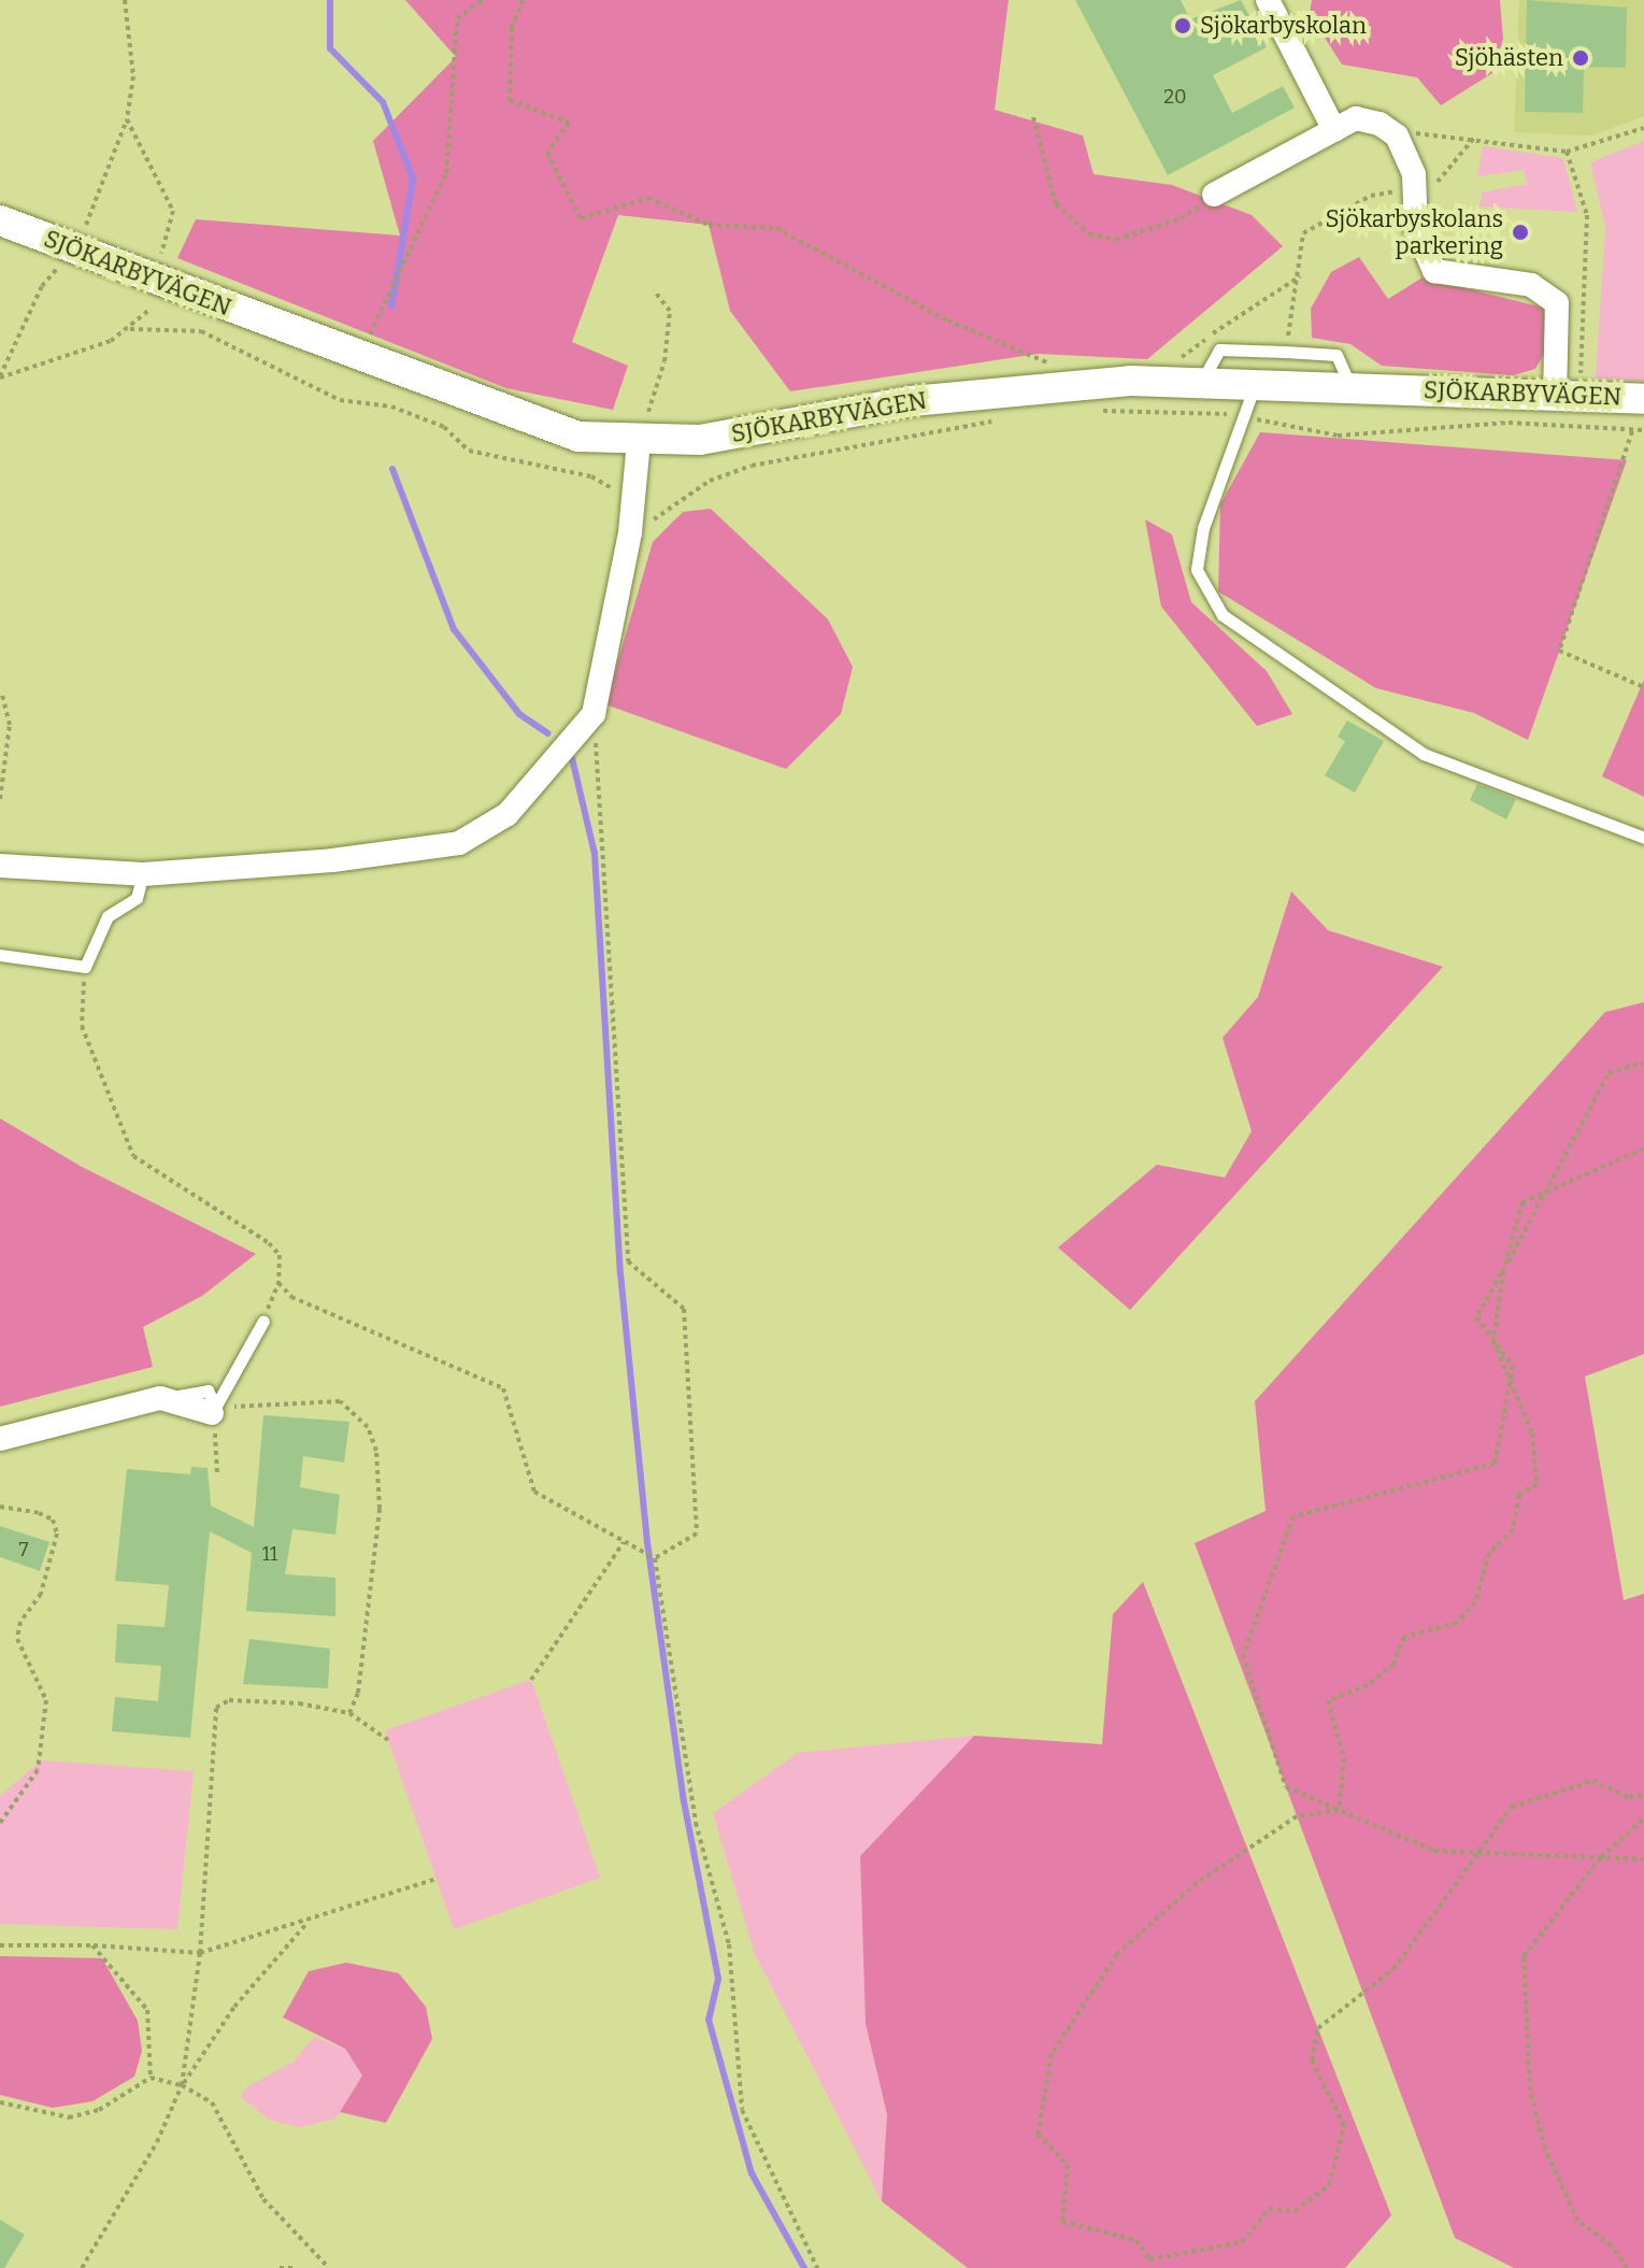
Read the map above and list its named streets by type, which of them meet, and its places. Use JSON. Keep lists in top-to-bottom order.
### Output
{
  "streets": {
    "street": ["SJÖKARBYVÄGEN"]
  },
  "places": ["Sjökarbyskolan", "Sjöhästen", "Sjökarbyskolans parkering"],
  "house_numbers": ["20", "7", "11"]
}
